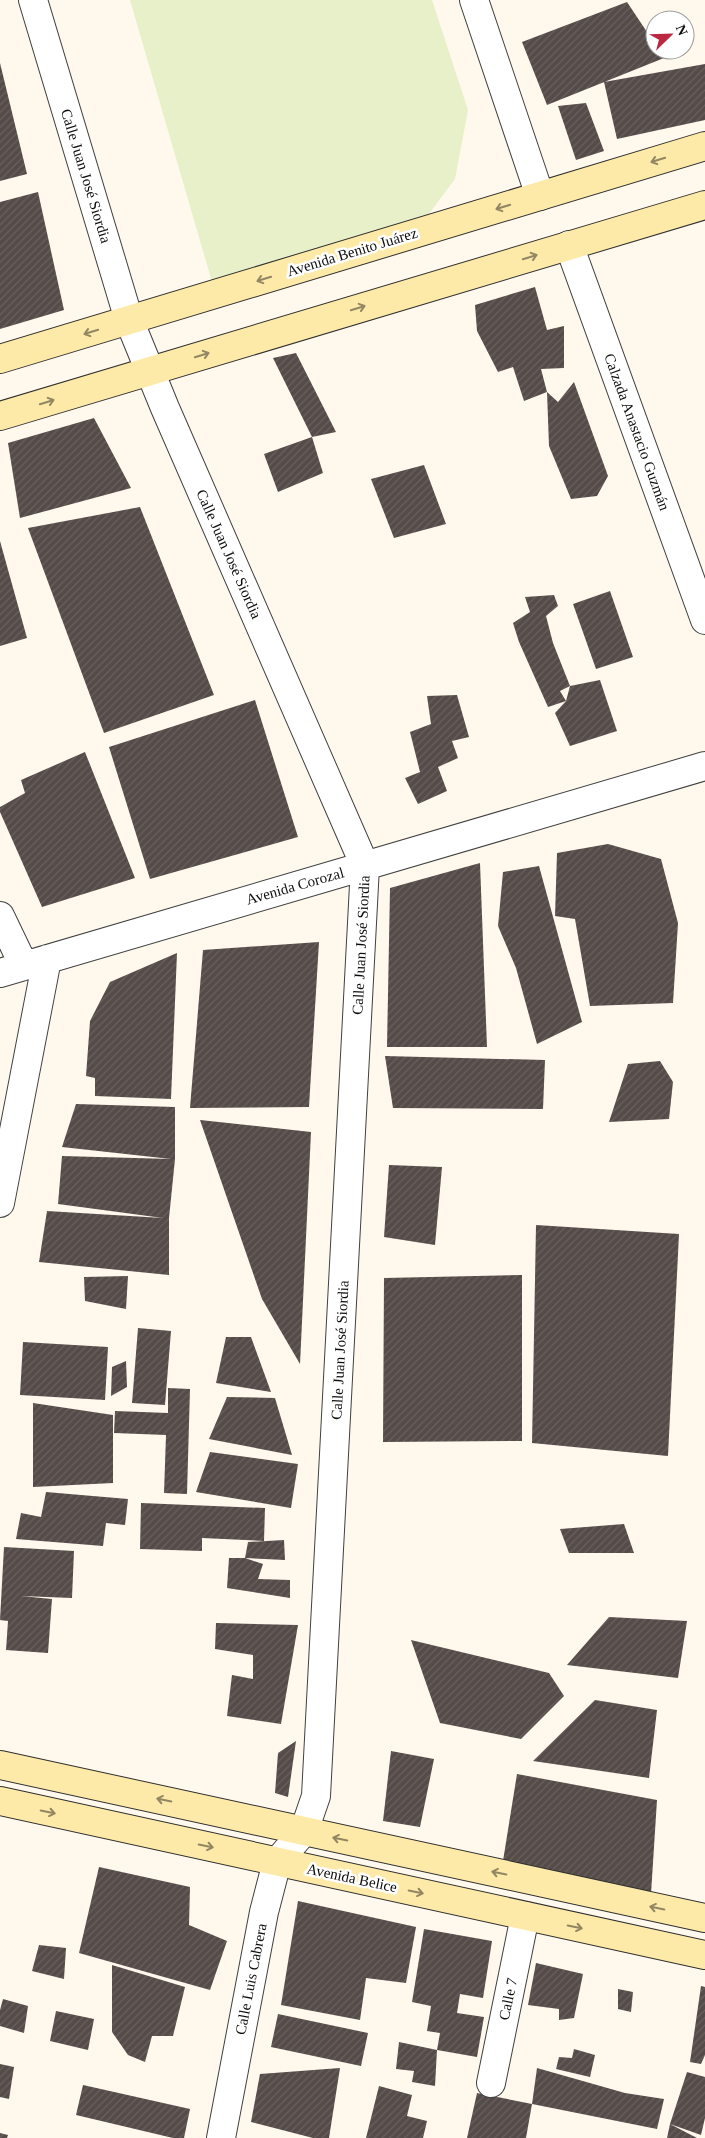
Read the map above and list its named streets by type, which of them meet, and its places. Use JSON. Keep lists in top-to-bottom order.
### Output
{
  "streets": {
    "main road": ["Avenida Benito Juárez", "Avenida Belice"],
    "street": [
      "Calle Juan José Siordia",
      "Calzada Anastacio Guzmán",
      "Avenida Corozal",
      "Calle Luis Cabrera",
      "Calle 7"
    ]
  },
  "crossings": [
    ["Calle Juan José Siordia", "Avenida Benito Juárez"],
    ["Calle Juan José Siordia", "Avenida Corozal"],
    ["Calle Juan José Siordia", "Calle Luis Cabrera"],
    ["Avenida Belice", "Calle Luis Cabrera"],
    ["Avenida Belice", "Calle 7"]
  ],
  "north": "top right"
}
